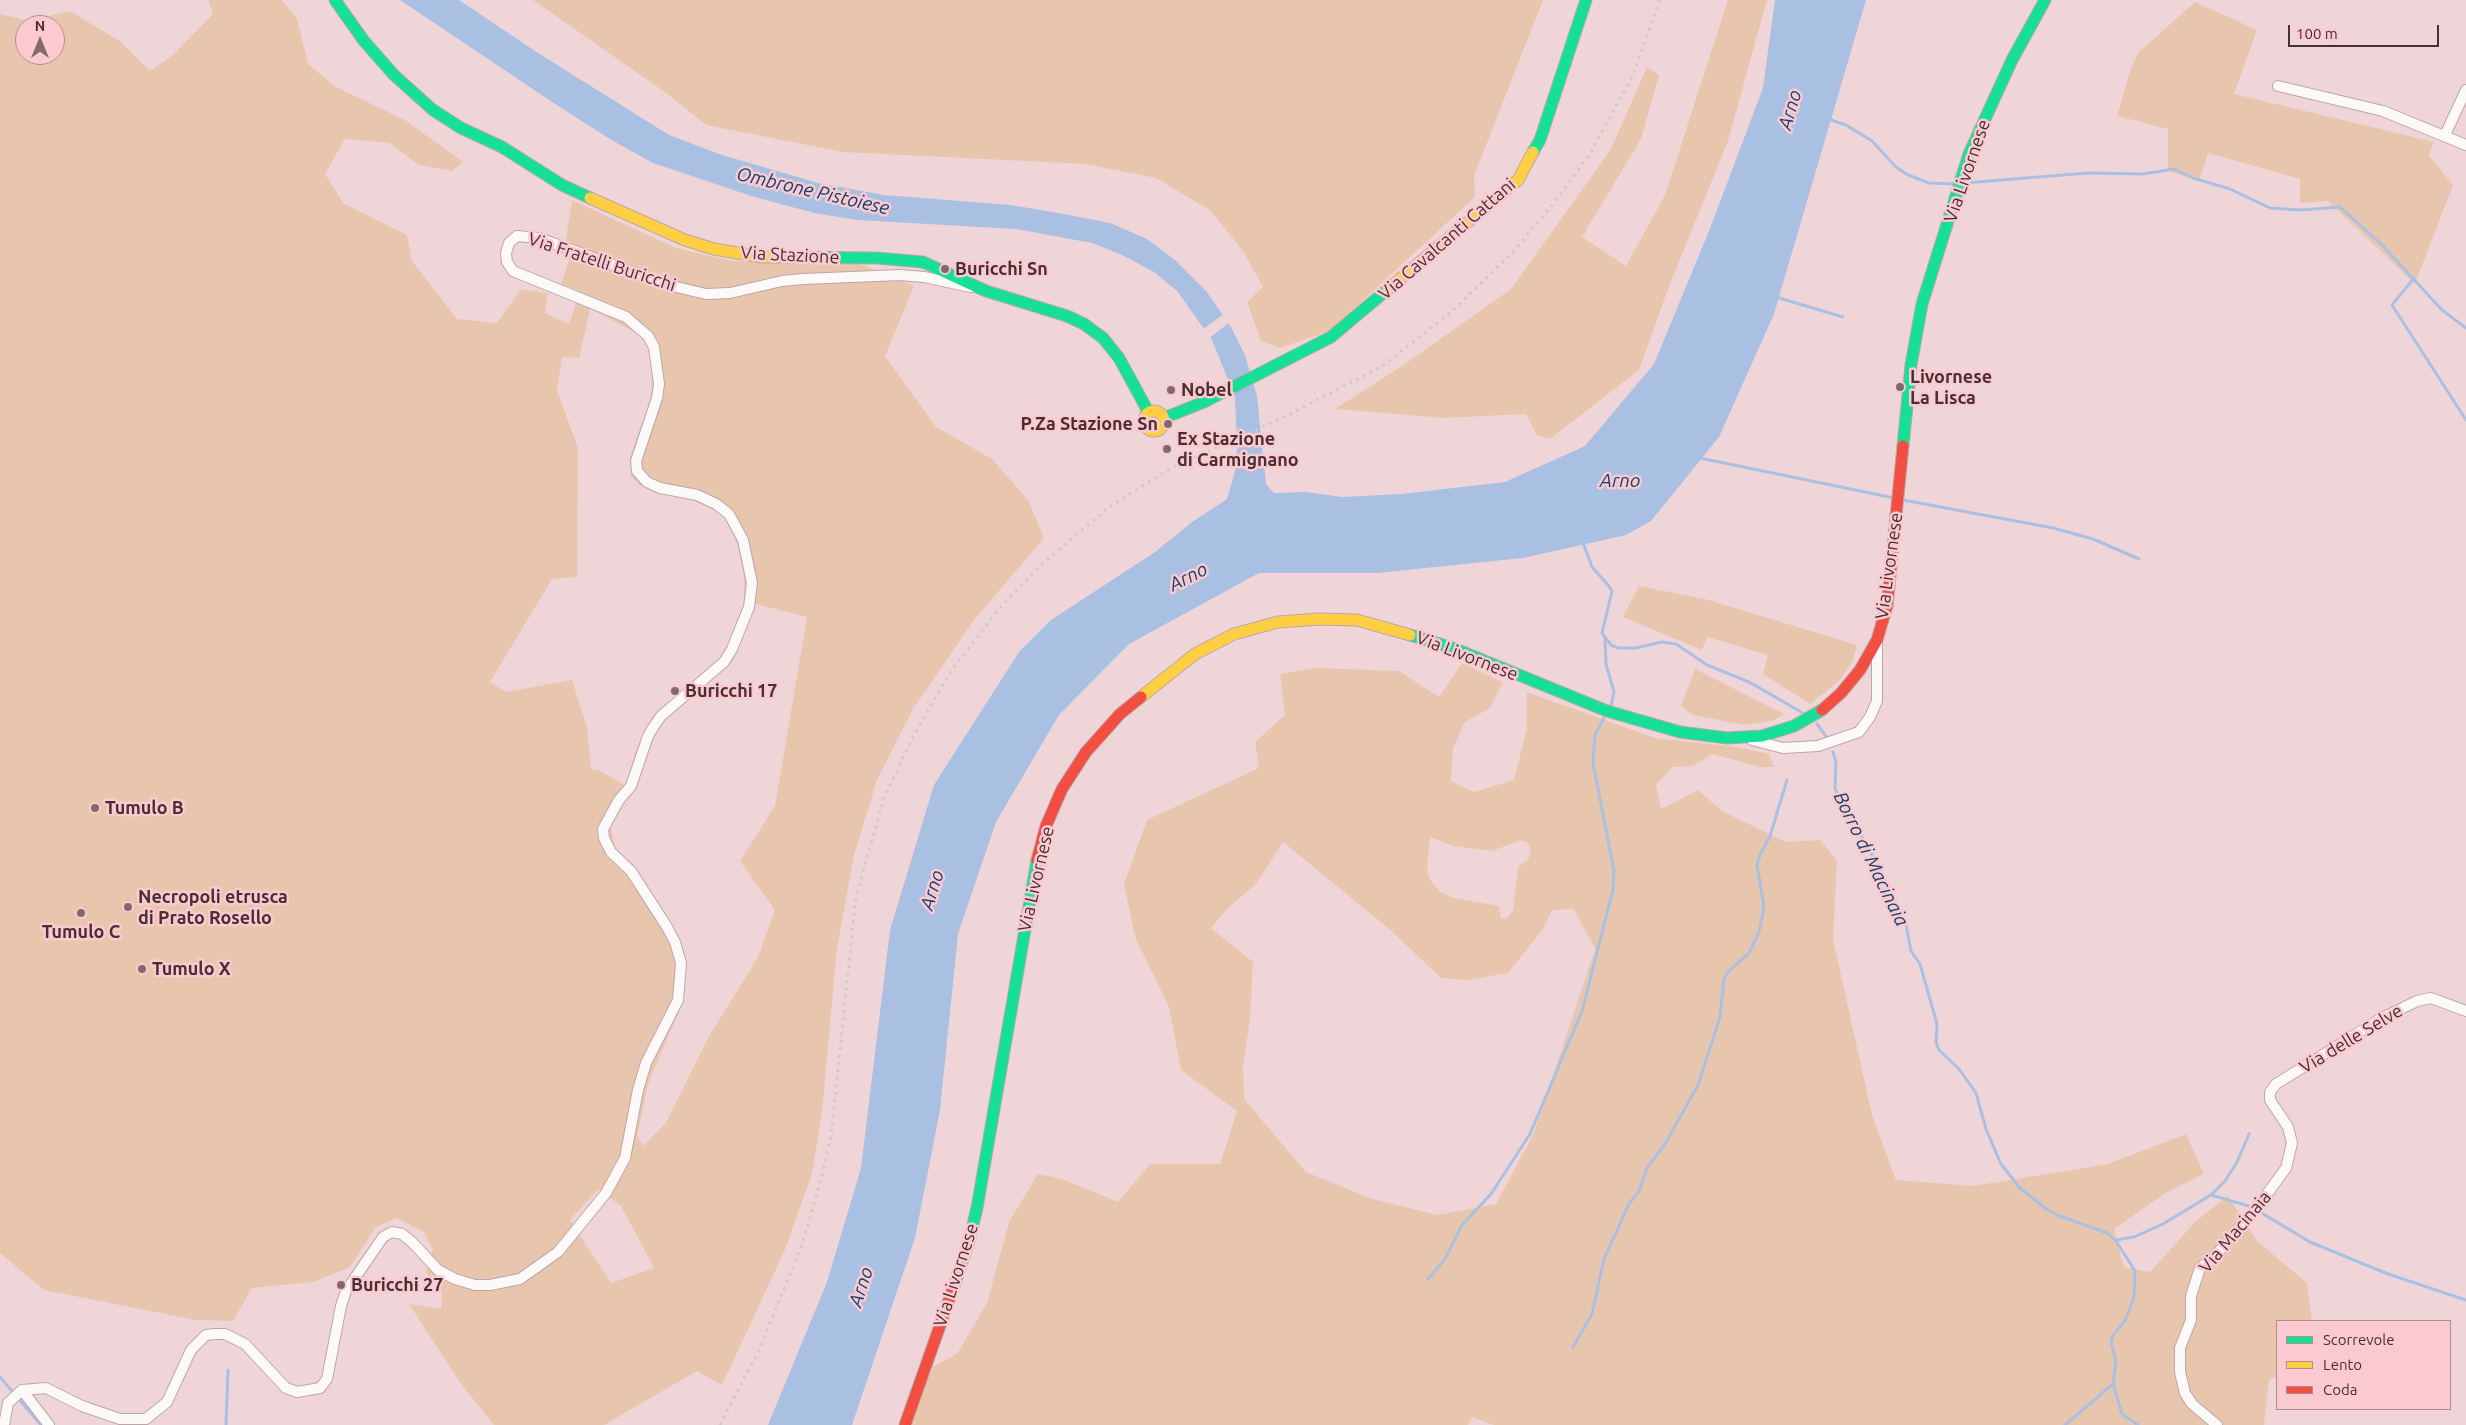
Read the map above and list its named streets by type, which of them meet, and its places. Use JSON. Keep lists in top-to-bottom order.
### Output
{
  "streets": {
    "main road": ["Via Livornese", "Via Cavalcanti Cattani", "Via Stazione"],
    "street": ["Via Fratelli Buricchi", "Via delle Selve", "Via Macinaia"]
  },
  "crossings": [
    ["Via Cavalcanti Cattani", "Via Stazione"],
    ["Via Stazione", "Via Fratelli Buricchi"],
    ["Via delle Selve", "Via Macinaia"]
  ],
  "water": ["Arno", "Ombrone Pistoiese", "Borro di Macinaia"],
  "places": [
    "Buricchi Sn",
    "Livornese La Lisca",
    "Nobel",
    "P.Za Stazione Sn",
    "Ex Stazione di Carmignano",
    "Buricchi 17",
    "Tumulo B",
    "Necropoli etrusca di Prato Rosello",
    "Tumulo C",
    "Tumulo X",
    "Buricchi 27"
  ],
  "legend": ["Scorrevole", "Lento", "Coda"],
  "scale_bar": "100 m",
  "north": "top"
}
